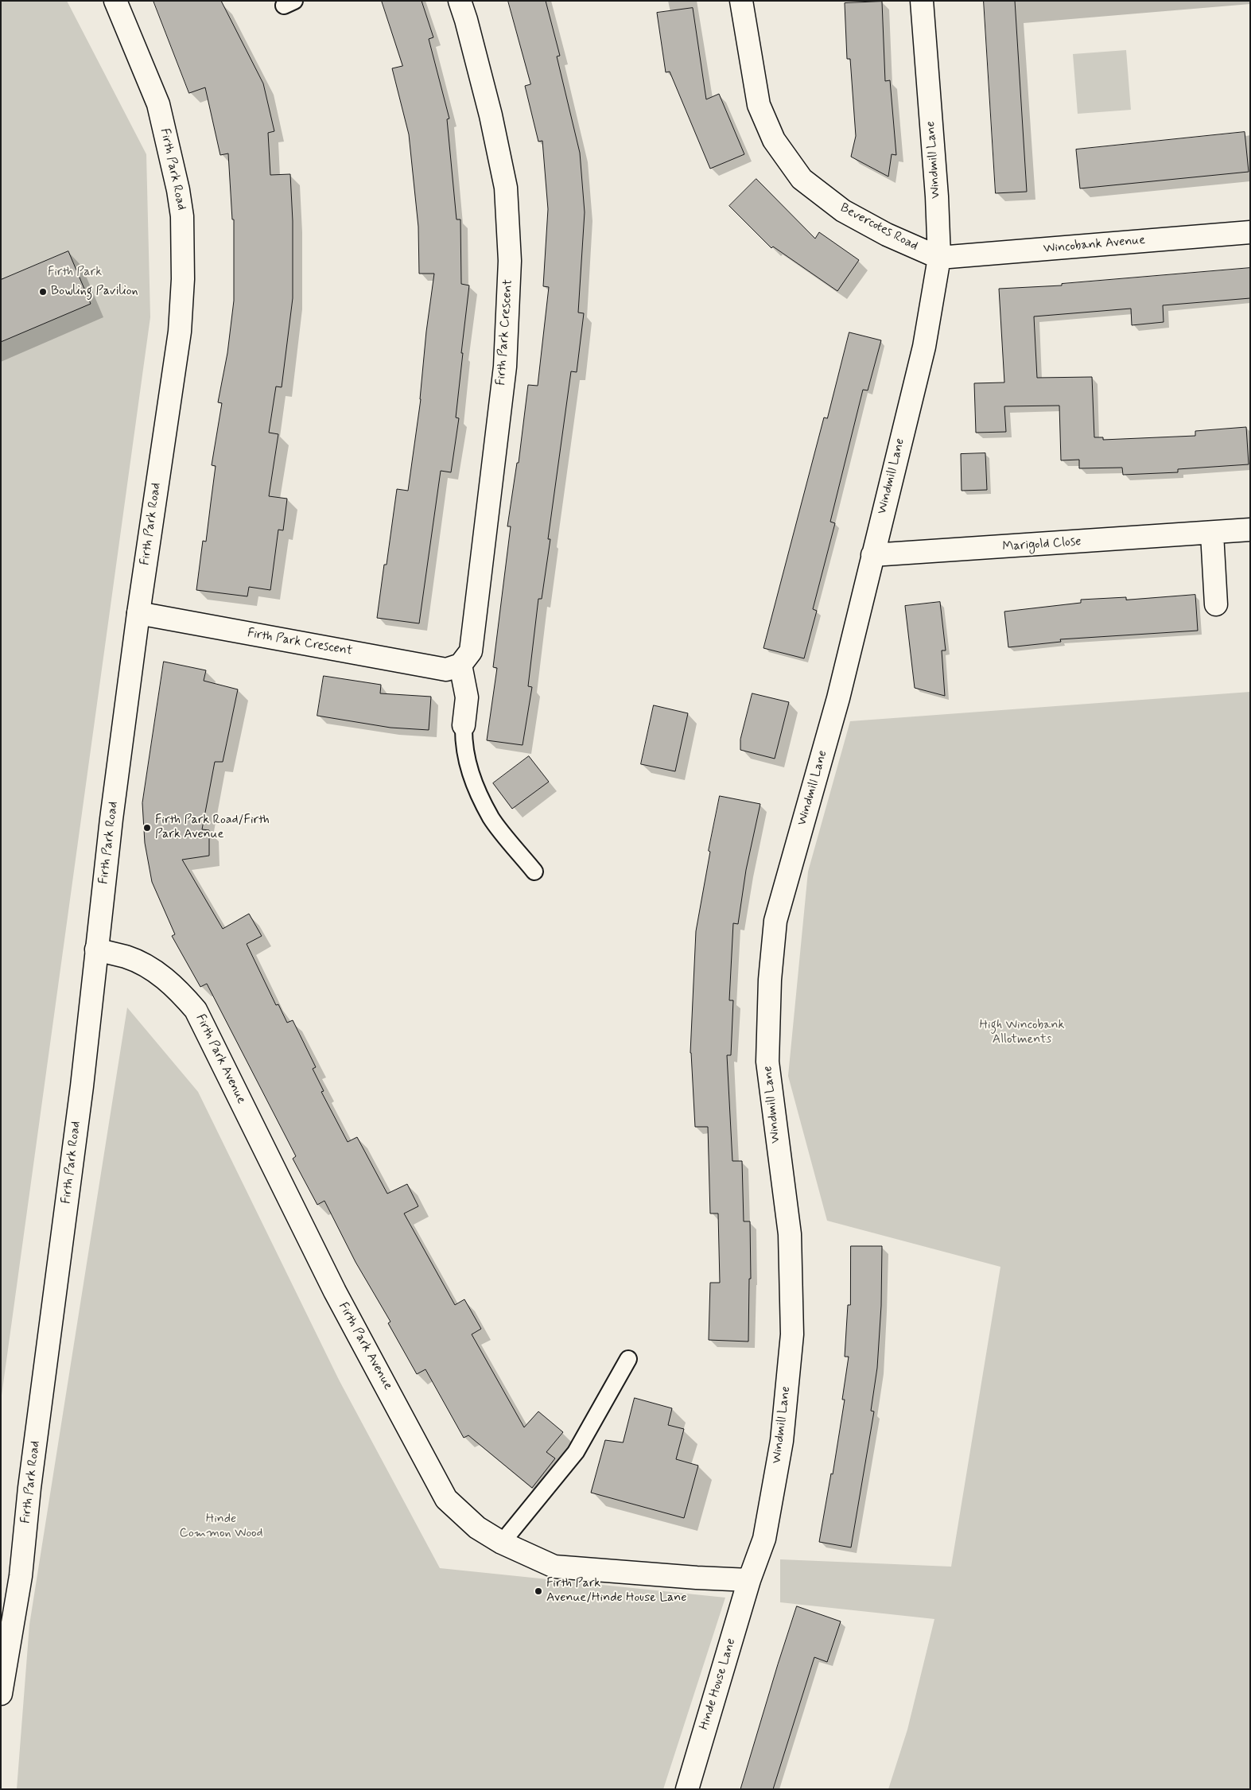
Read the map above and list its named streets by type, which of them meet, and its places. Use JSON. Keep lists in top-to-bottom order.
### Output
{
  "streets": {
    "street": [
      "Windmill Lane",
      "Firth Park Road",
      "Bevercotes Road",
      "Wincobank Avenue",
      "Firth Park Crescent",
      "Marigold Close",
      "Firth Park Avenue",
      "Hinde House Lane"
    ]
  },
  "crossings": [
    ["Windmill Lane", "Bevercotes Road"],
    ["Windmill Lane", "Wincobank Avenue"],
    ["Windmill Lane", "Marigold Close"],
    ["Windmill Lane", "Firth Park Avenue"],
    ["Windmill Lane", "Hinde House Lane"],
    ["Firth Park Road", "Firth Park Crescent"],
    ["Firth Park Road", "Firth Park Avenue"],
    ["Bevercotes Road", "Wincobank Avenue"],
    ["Firth Park Avenue", "Hinde House Lane"]
  ],
  "parks": ["Firth Park", "High Wincobank Allotments", "Hinde Common Wood"],
  "places": ["Bowling Pavilion", "Firth Park Road/Firth Park Avenue", "Firth Park Avenue/Hinde House Lane"]
}
